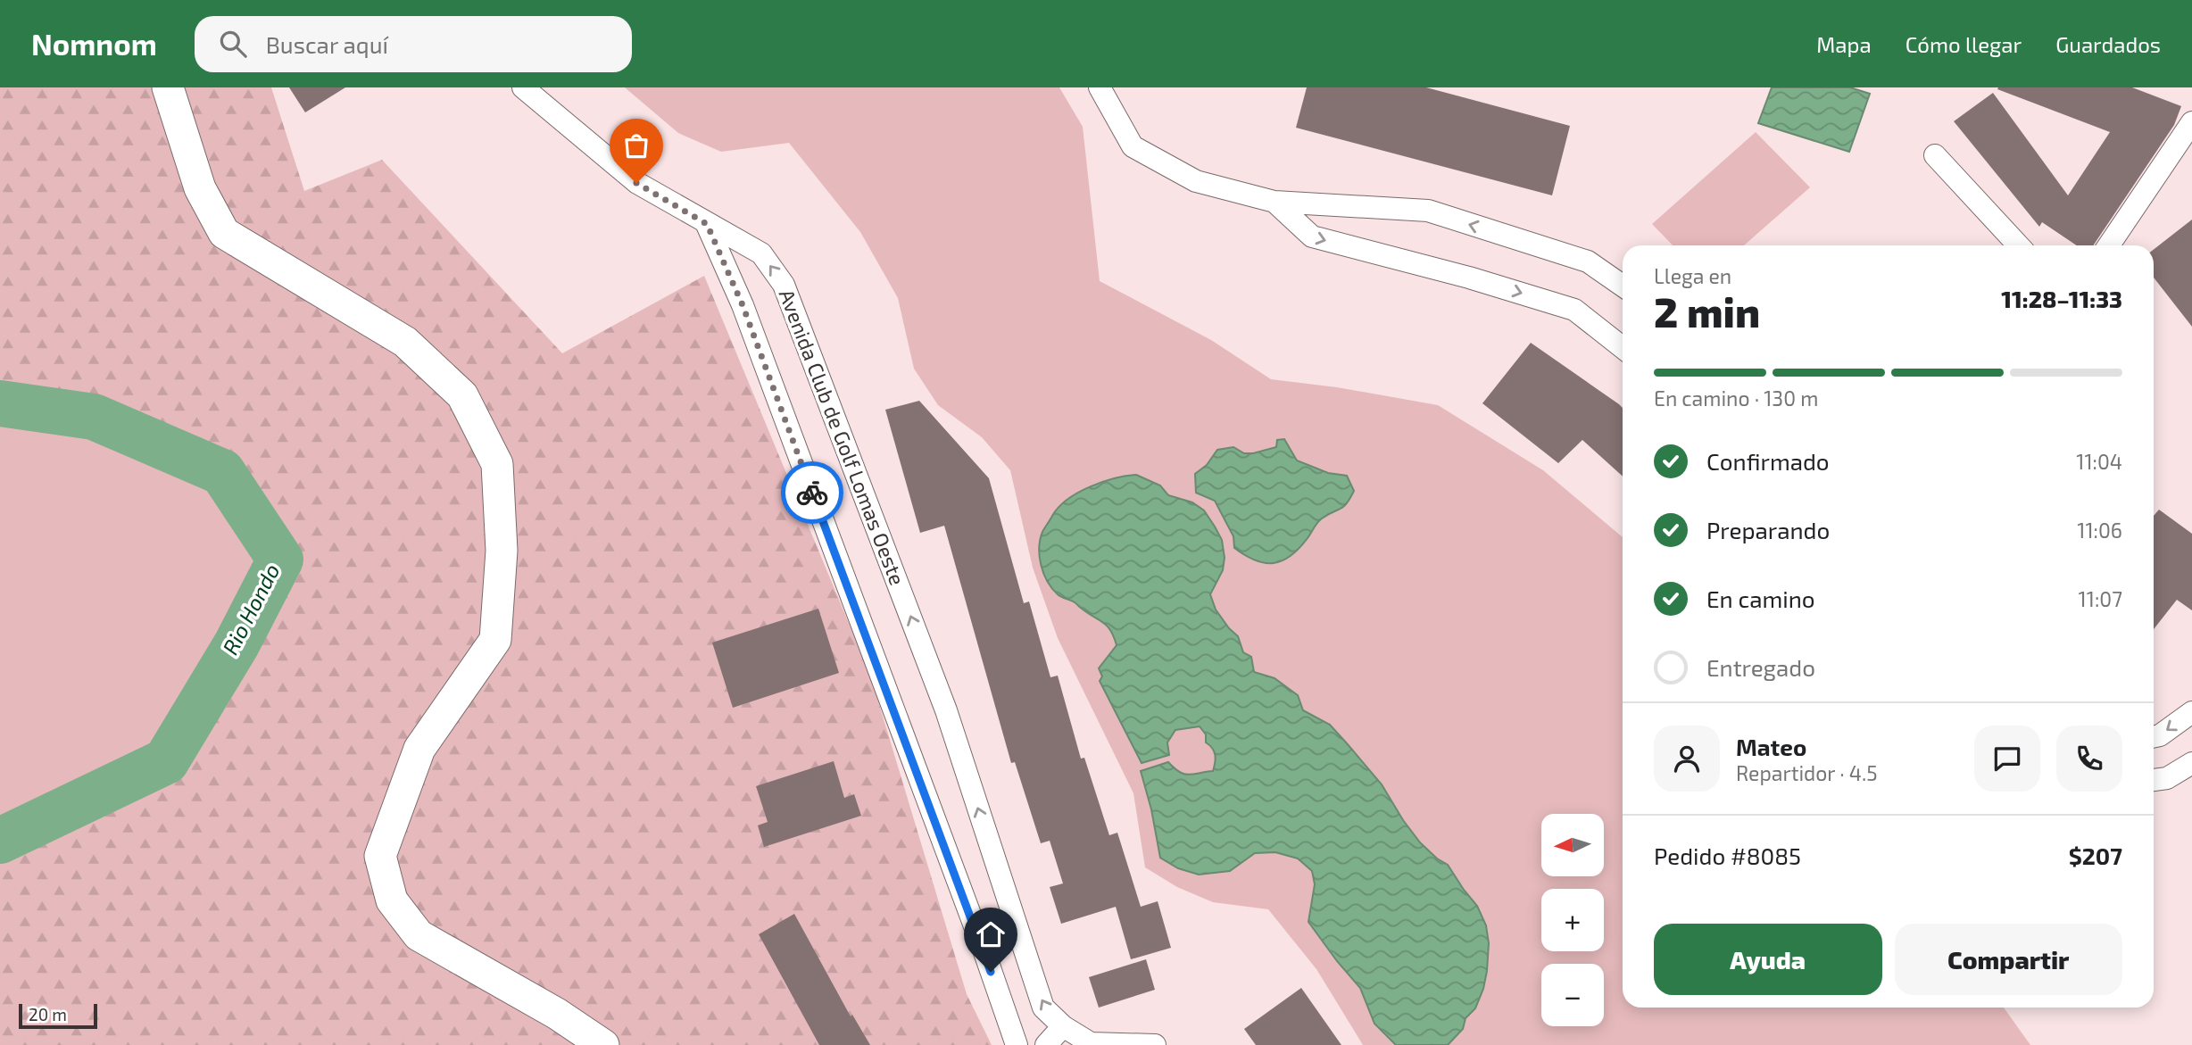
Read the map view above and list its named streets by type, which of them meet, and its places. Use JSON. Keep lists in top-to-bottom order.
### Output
{
  "streets": {
    "street": ["Avenida Club de Golf Lomas Oeste"]
  },
  "water": ["Rio Hondo"],
  "scale_bar": "20 m",
  "north": "left",
  "page": {
    "header": "Nomnom",
    "search": "Buscar aquí",
    "nav": ["Mapa", "Cómo llegar", "Guardados"],
    "heading": ["2 min", "Llega en", "11:28–11:33"],
    "panel": [
      "Mateo",
      "Repartidor · 4.5",
      "Pedido #8085",
      "$207"
    ],
    "bar": "En camino · 130 m",
    "list": [
      ["Confirmado", "11:04"],
      ["Preparando", "11:06"],
      ["En camino", "11:07"],
      "Entregado"
    ],
    "map_buttons": ["+", "−"],
    "buttons": ["Ayuda", "Compartir"],
    "scale": "20 m"
  }
}
